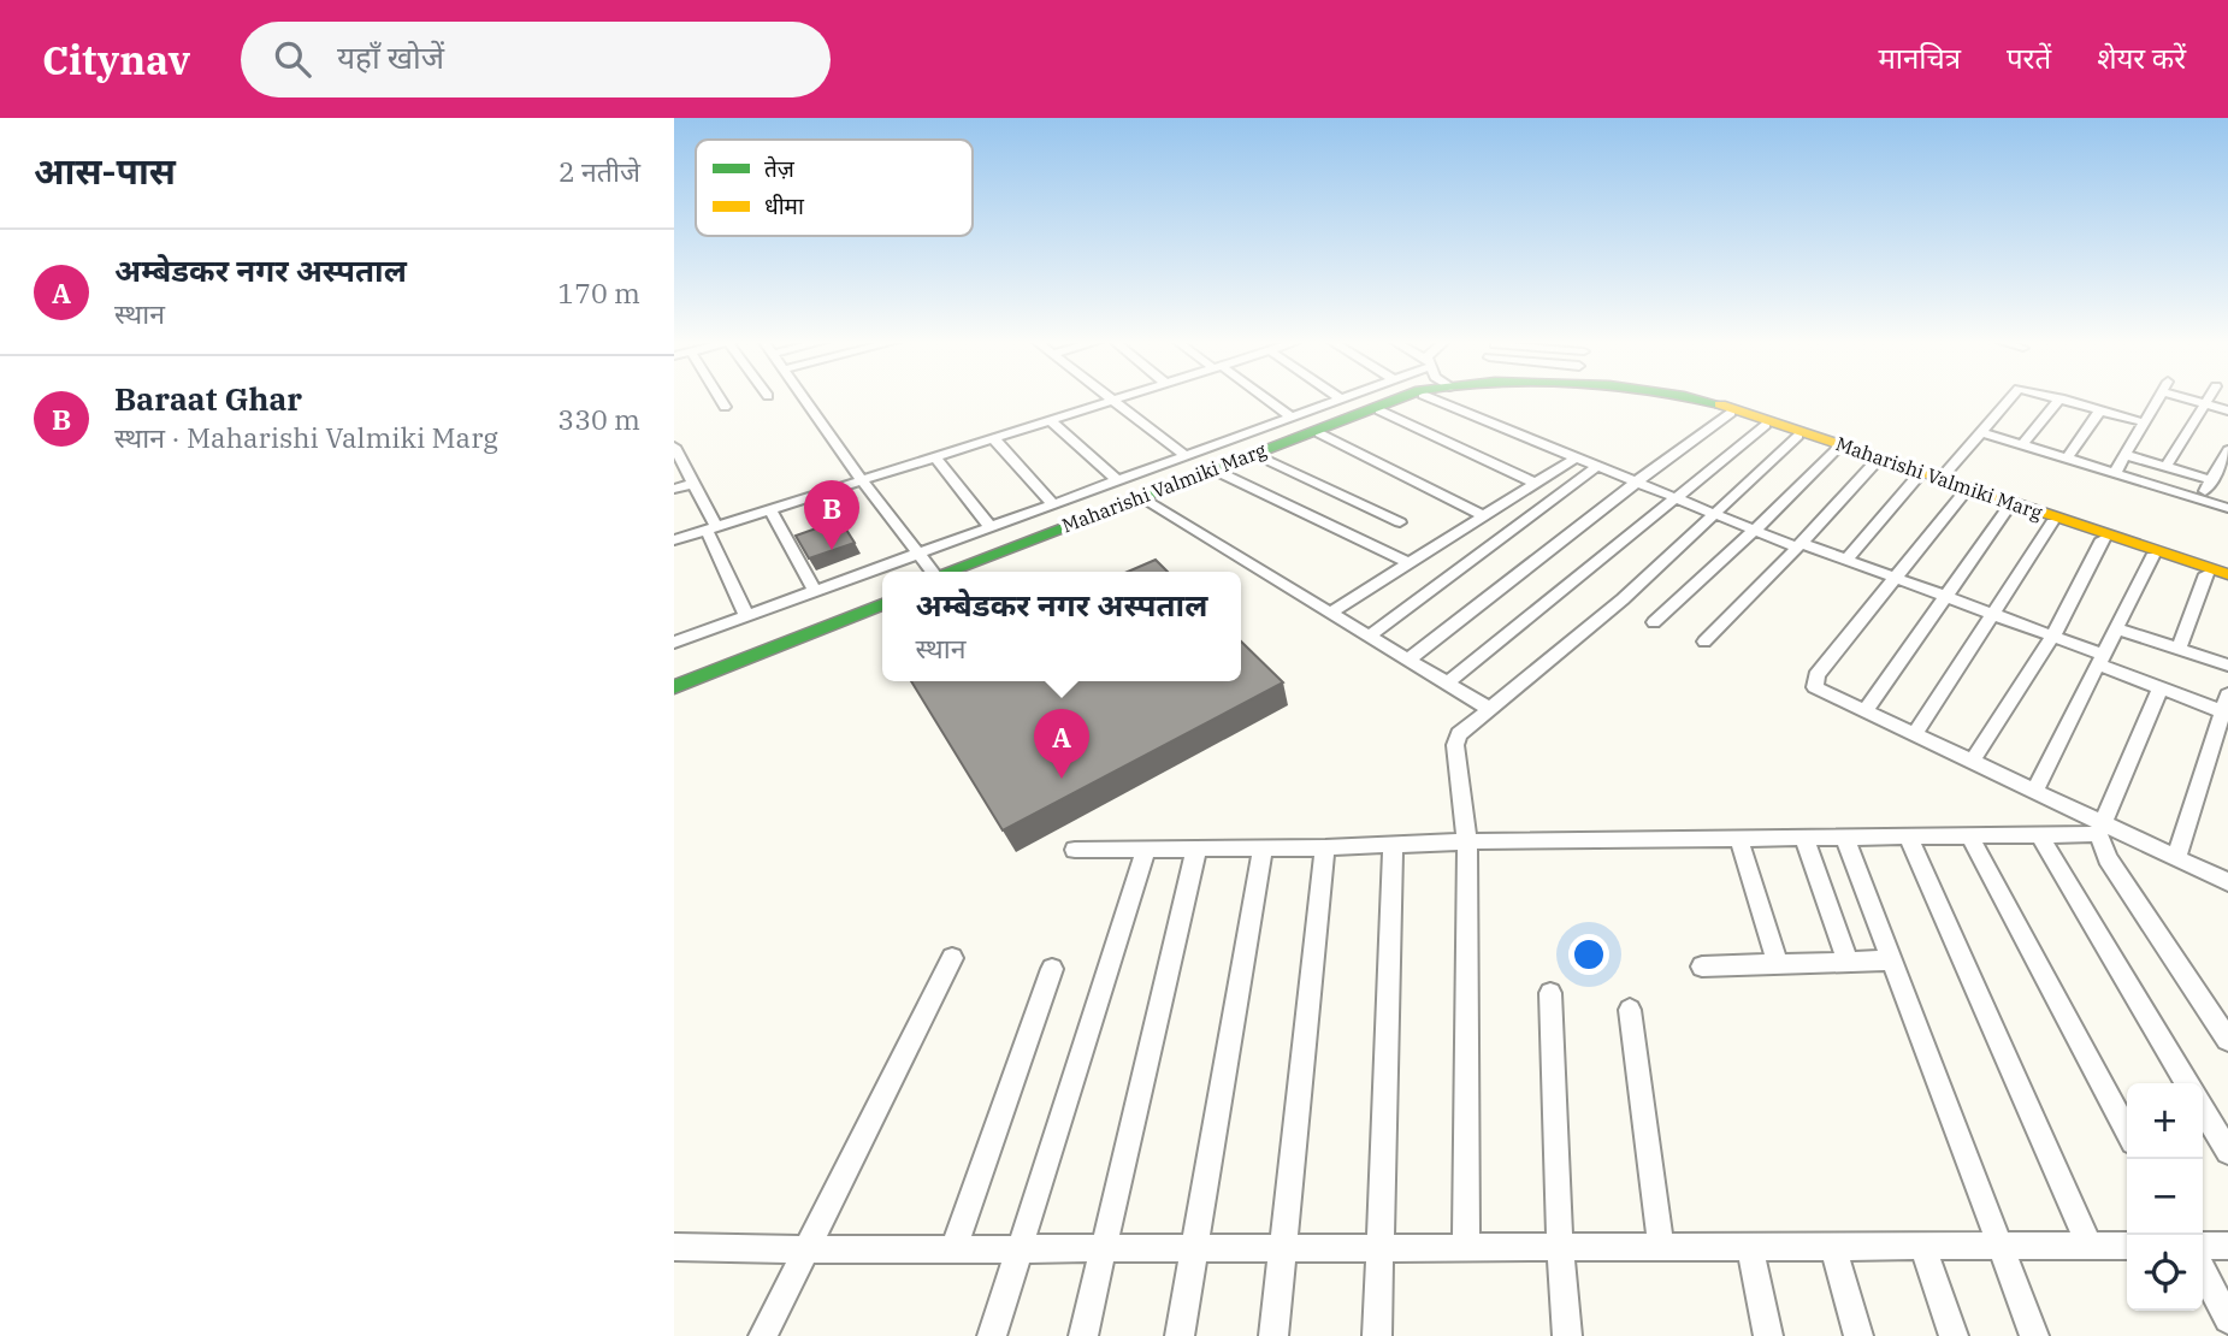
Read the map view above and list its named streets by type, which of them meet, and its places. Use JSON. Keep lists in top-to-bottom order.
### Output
{
  "streets": {
    "street": ["Maharishi Valmiki Marg"]
  },
  "legend": ["तेज़", "धीमा"],
  "page": {
    "header": "Citynav",
    "search": "यहाँ खोजें",
    "nav": ["मानचित्र", "परतें", "शेयर करें"],
    "heading": ["आस-पास", "2 नतीजे"],
    "list": [
      {
        "mark": "A",
        "name": "अम्बेडकर नगर अस्पताल",
        "note": "स्थान",
        "value": "170 m"
      },
      {
        "mark": "B",
        "name": "Baraat Ghar",
        "note": "स्थान · Maharishi Valmiki Marg",
        "value": "330 m"
      }
    ],
    "pins": ["B", "A"],
    "popup": ["अम्बेडकर नगर अस्पताल", "स्थान"],
    "map_buttons": ["+", "−"]
  }
}
